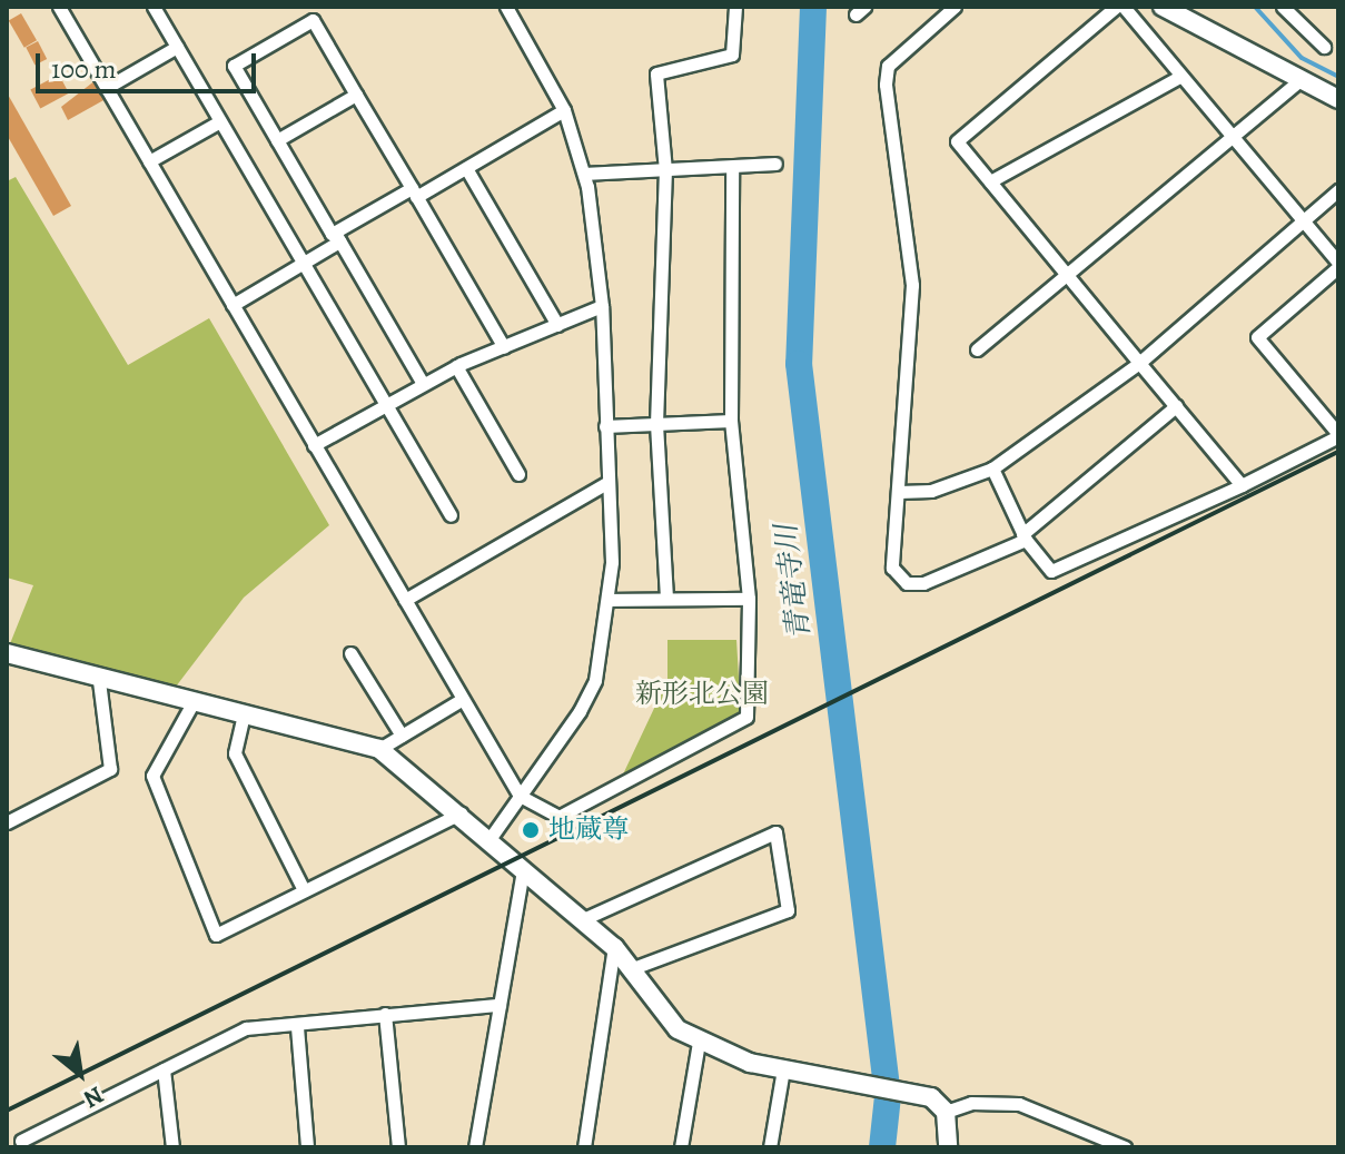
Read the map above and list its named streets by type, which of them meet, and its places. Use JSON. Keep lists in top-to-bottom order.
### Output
{
  "water": ["青竜寺川"],
  "parks": ["新形北公園"],
  "places": ["地蔵尊"],
  "scale_bar": "100 m",
  "north": "bottom right"
}
